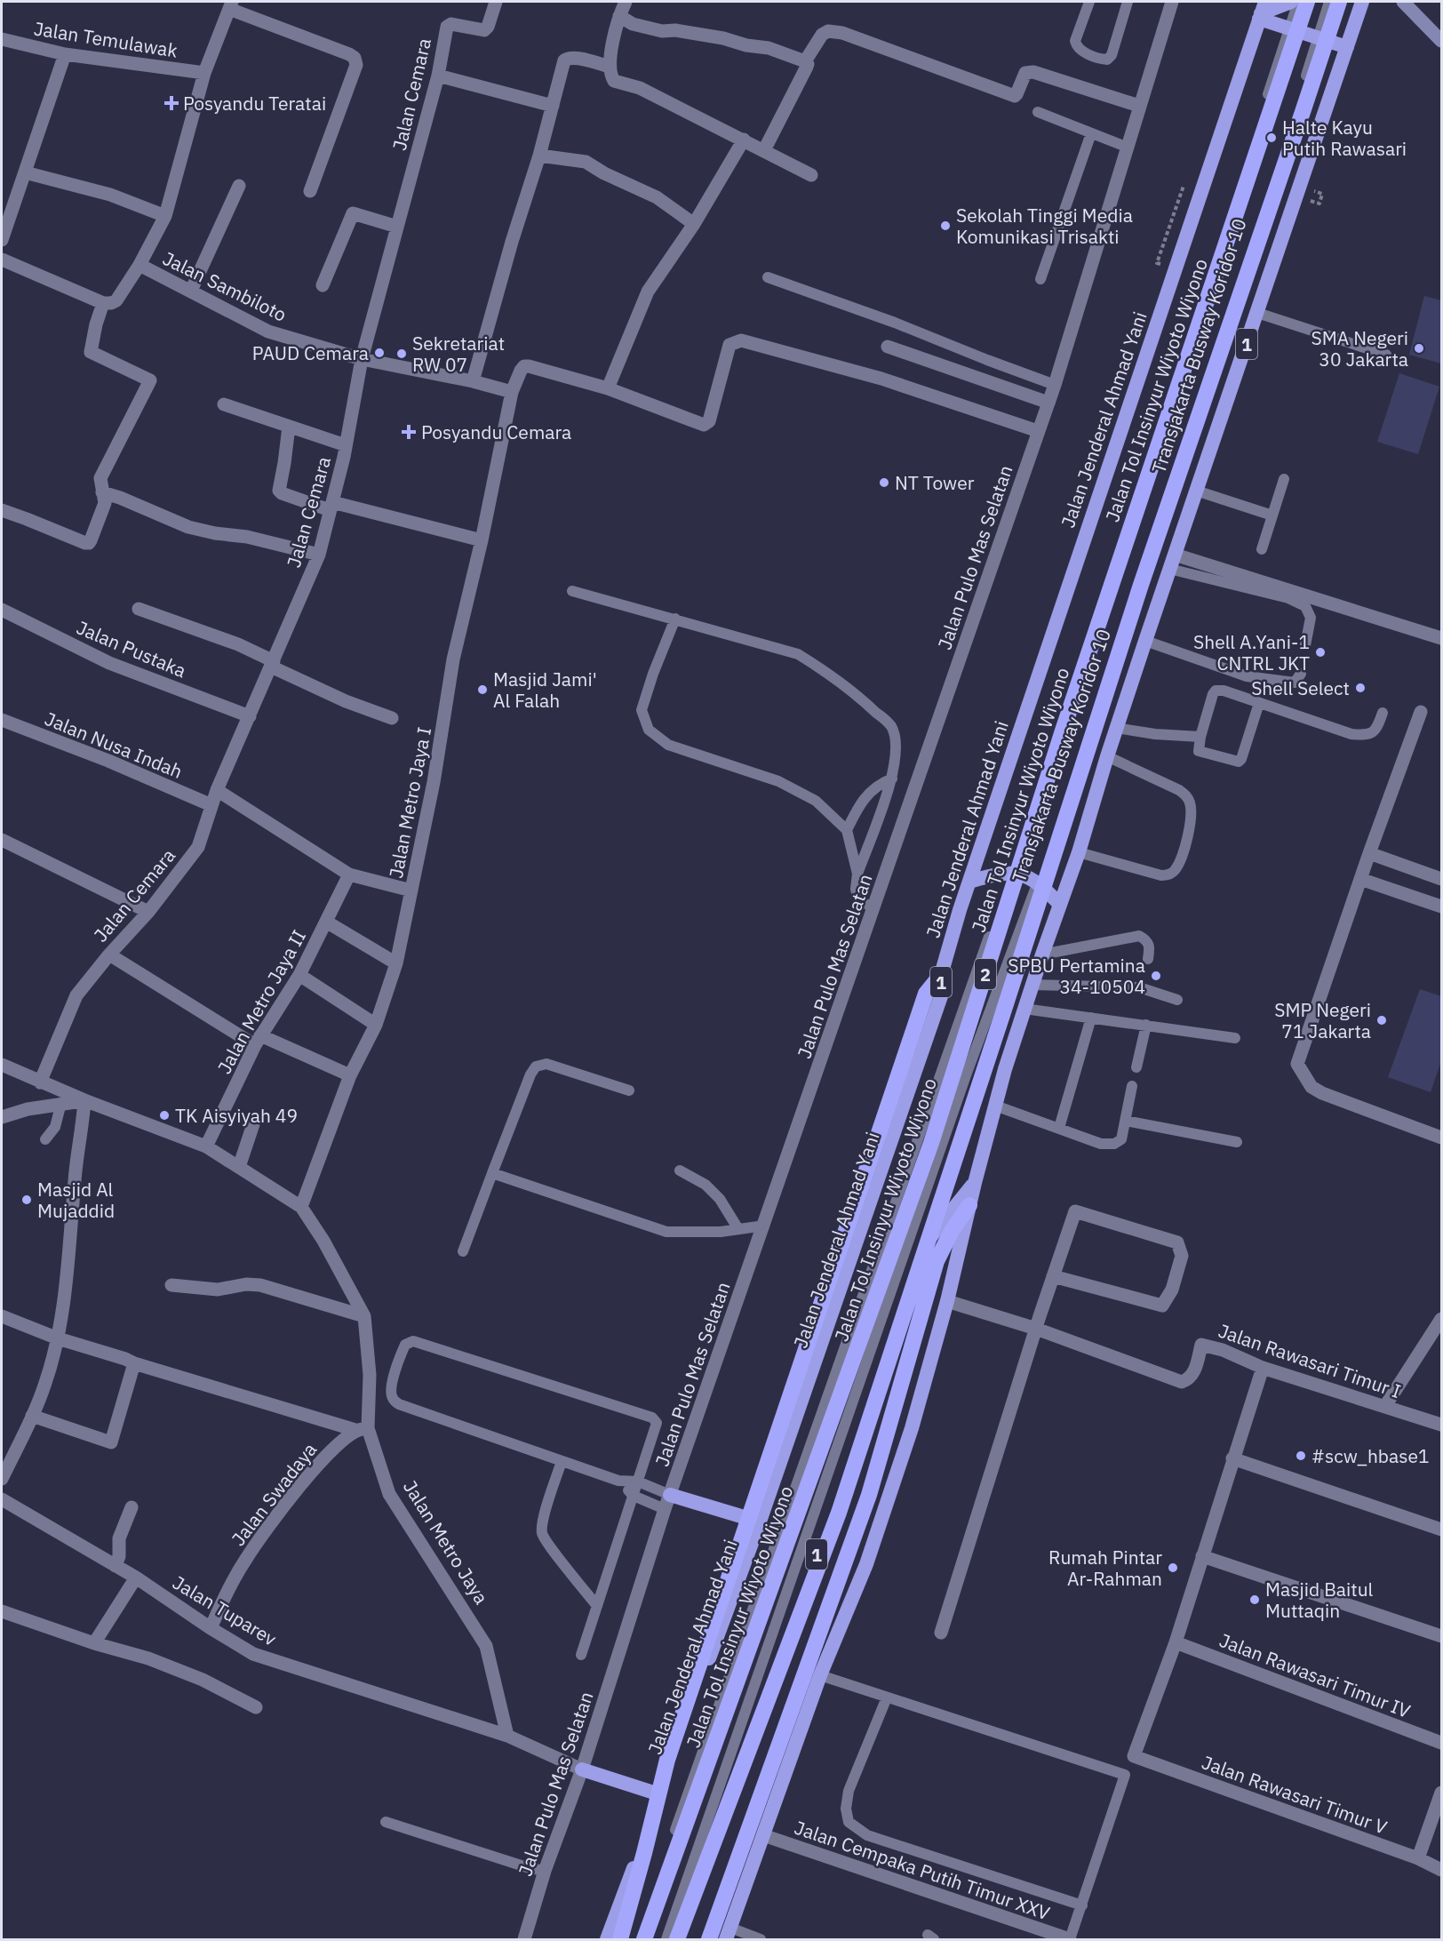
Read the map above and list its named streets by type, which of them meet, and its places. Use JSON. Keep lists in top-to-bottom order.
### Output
{
  "streets": {
    "highway": [
      "1",
      "Jalan Tol Insinyur Wiyoto Wiyono",
      "Jalan Jenderal Ahmad Yani",
      "2"
    ],
    "street": [
      "Jalan Temulawak",
      "Jalan Cemara",
      "Jalan Sambiloto",
      "Jalan Pulo Mas Selatan",
      "Jalan Pustaka",
      "Jalan Nusa Indah",
      "Jalan Metro Jaya I",
      "Jalan Metro Jaya II",
      "Jalan Rawasari Timur I",
      "Jalan Swadaya",
      "Jalan Metro Jaya",
      "Jalan Tuparev",
      "Jalan Rawasari Timur IV",
      "Jalan Rawasari Timur V",
      "Jalan Cempaka Putih Timur XXV"
    ],
    "lane": ["Transjakarta Busway Koridor 10"]
  },
  "crossings": [
    ["Jalan Cemara", "Jalan Sambiloto"],
    ["Jalan Cemara", "Jalan Pustaka"],
    ["Jalan Cemara", "Jalan Nusa Indah"],
    ["Jalan Cemara", "Jalan Metro Jaya"],
    ["Jalan Sambiloto", "Jalan Metro Jaya I"],
    ["1", "Jalan Rawasari Timur I"],
    ["1", "Jalan Cempaka Putih Timur XXV"],
    ["Jalan Metro Jaya I", "Jalan Metro Jaya"],
    ["Jalan Metro Jaya II", "Jalan Metro Jaya"],
    ["Jalan Swadaya", "Jalan Metro Jaya"],
    ["Jalan Swadaya", "Jalan Tuparev"],
    ["Jalan Metro Jaya", "Jalan Tuparev"],
    ["Jalan Rawasari Timur IV", "Jalan Rawasari Timur V"]
  ],
  "places": {
    "health": ["Posyandu Teratai", "Posyandu Cemara"],
    "other": [
      "Halte Kayu Putih Rawasari",
      "Sekolah Tinggi Media Komunikasi Trisakti",
      "SMA Negeri 30 Jakarta",
      "PAUD Cemara",
      "Sekretariat RW 07",
      "NT Tower",
      "Shell A.Yani-1 CNTRL JKT",
      "Shell Select",
      "Masjid Jami' Al Falah",
      "SPBU Pertamina 34-10504",
      "SMP Negeri 71 Jakarta",
      "TK Aisyiyah 49",
      "Masjid Al Mujaddid",
      "#scw_hbase1",
      "Rumah Pintar Ar-Rahman",
      "Masjid Baitul Muttaqin"
    ]
  }
}
